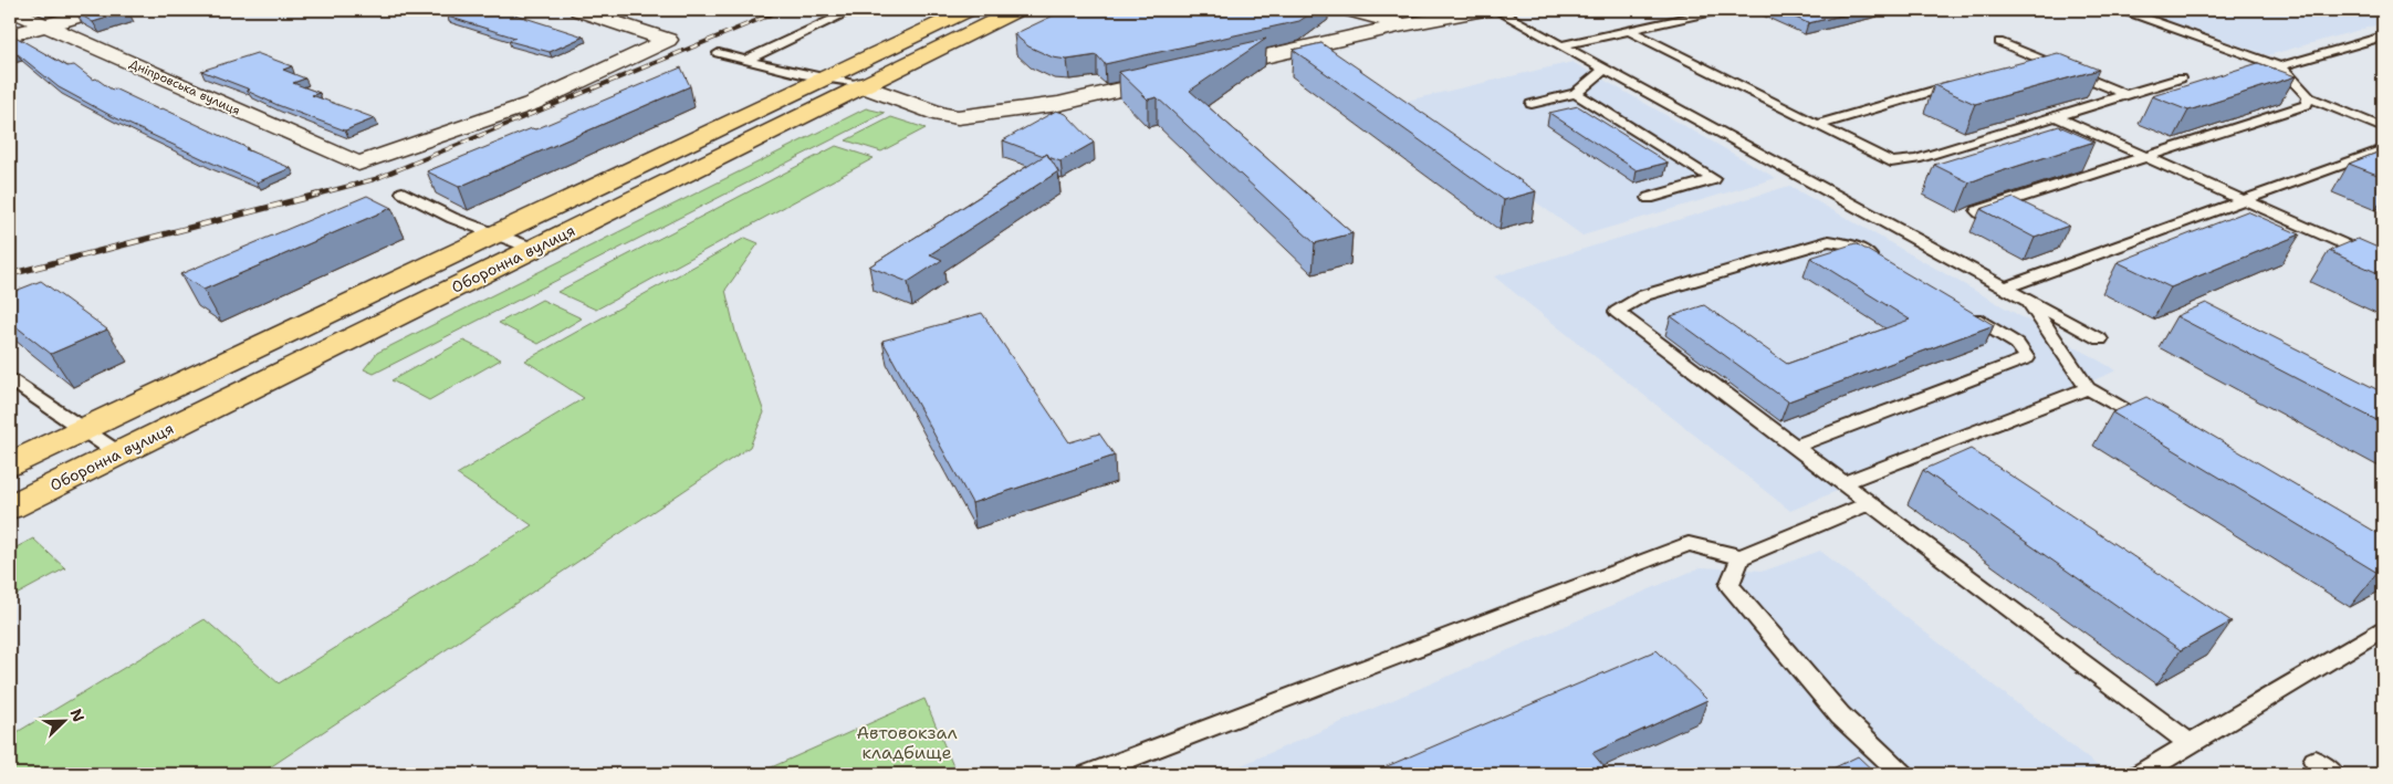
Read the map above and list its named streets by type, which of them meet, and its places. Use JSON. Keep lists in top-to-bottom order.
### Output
{
  "streets": {
    "main road": ["Оборонна вулиця"],
    "street": ["Дніпровська вулиця"]
  },
  "parks": ["Автовокзал кладбище"],
  "north": "top right"
}
